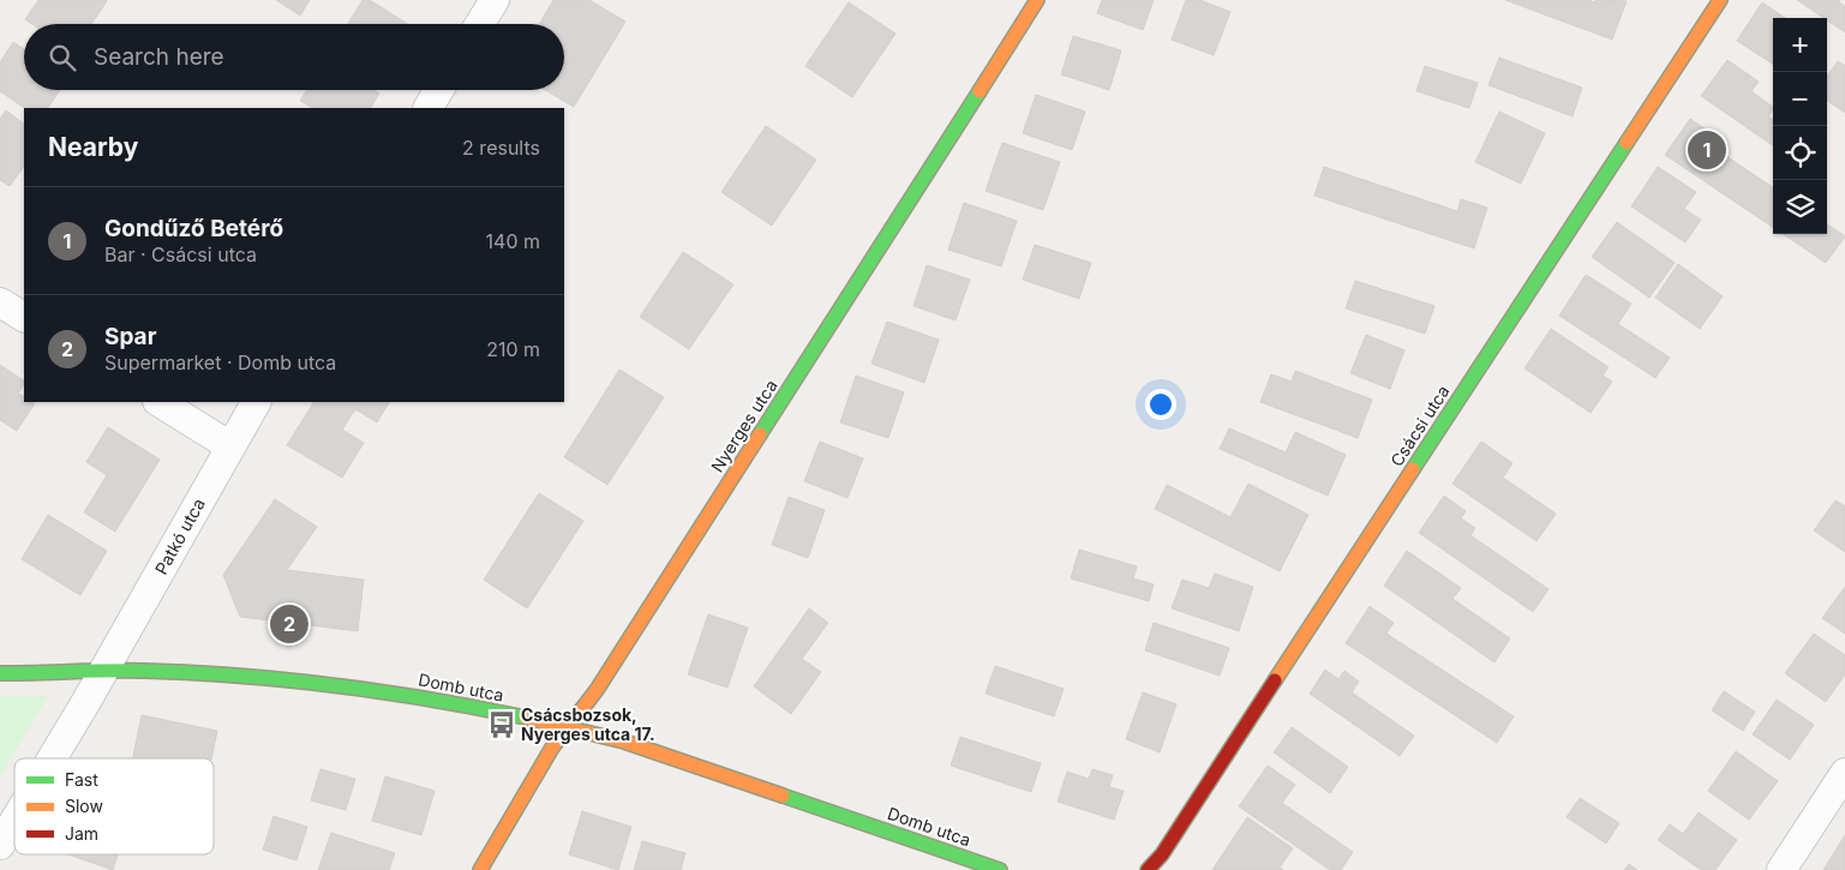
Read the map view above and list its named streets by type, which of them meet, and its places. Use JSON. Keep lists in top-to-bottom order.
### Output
{
  "streets": {
    "street": [
      "Nyerges utca",
      "Csácsi utca",
      "Patkó utca",
      "Domb utca"
    ]
  },
  "crossings": [
    ["Nyerges utca", "Domb utca"],
    ["Patkó utca", "Domb utca"]
  ],
  "places": {
    "bus stop": ["Csácsbozsok, Nyerges utca 17."]
  },
  "legend": ["Fast", "Slow", "Jam"],
  "page": {
    "map_buttons": ["+", "−"],
    "search": "Search here",
    "heading": ["Nearby", "2 results"],
    "pins": ["1", "2"],
    "list": [
      {
        "mark": "1",
        "name": "Gondűző Betérő",
        "note": "Bar · Csácsi utca",
        "value": "140 m"
      },
      {
        "mark": "2",
        "name": "Spar",
        "note": "Supermarket · Domb utca",
        "value": "210 m"
      }
    ]
  }
}
